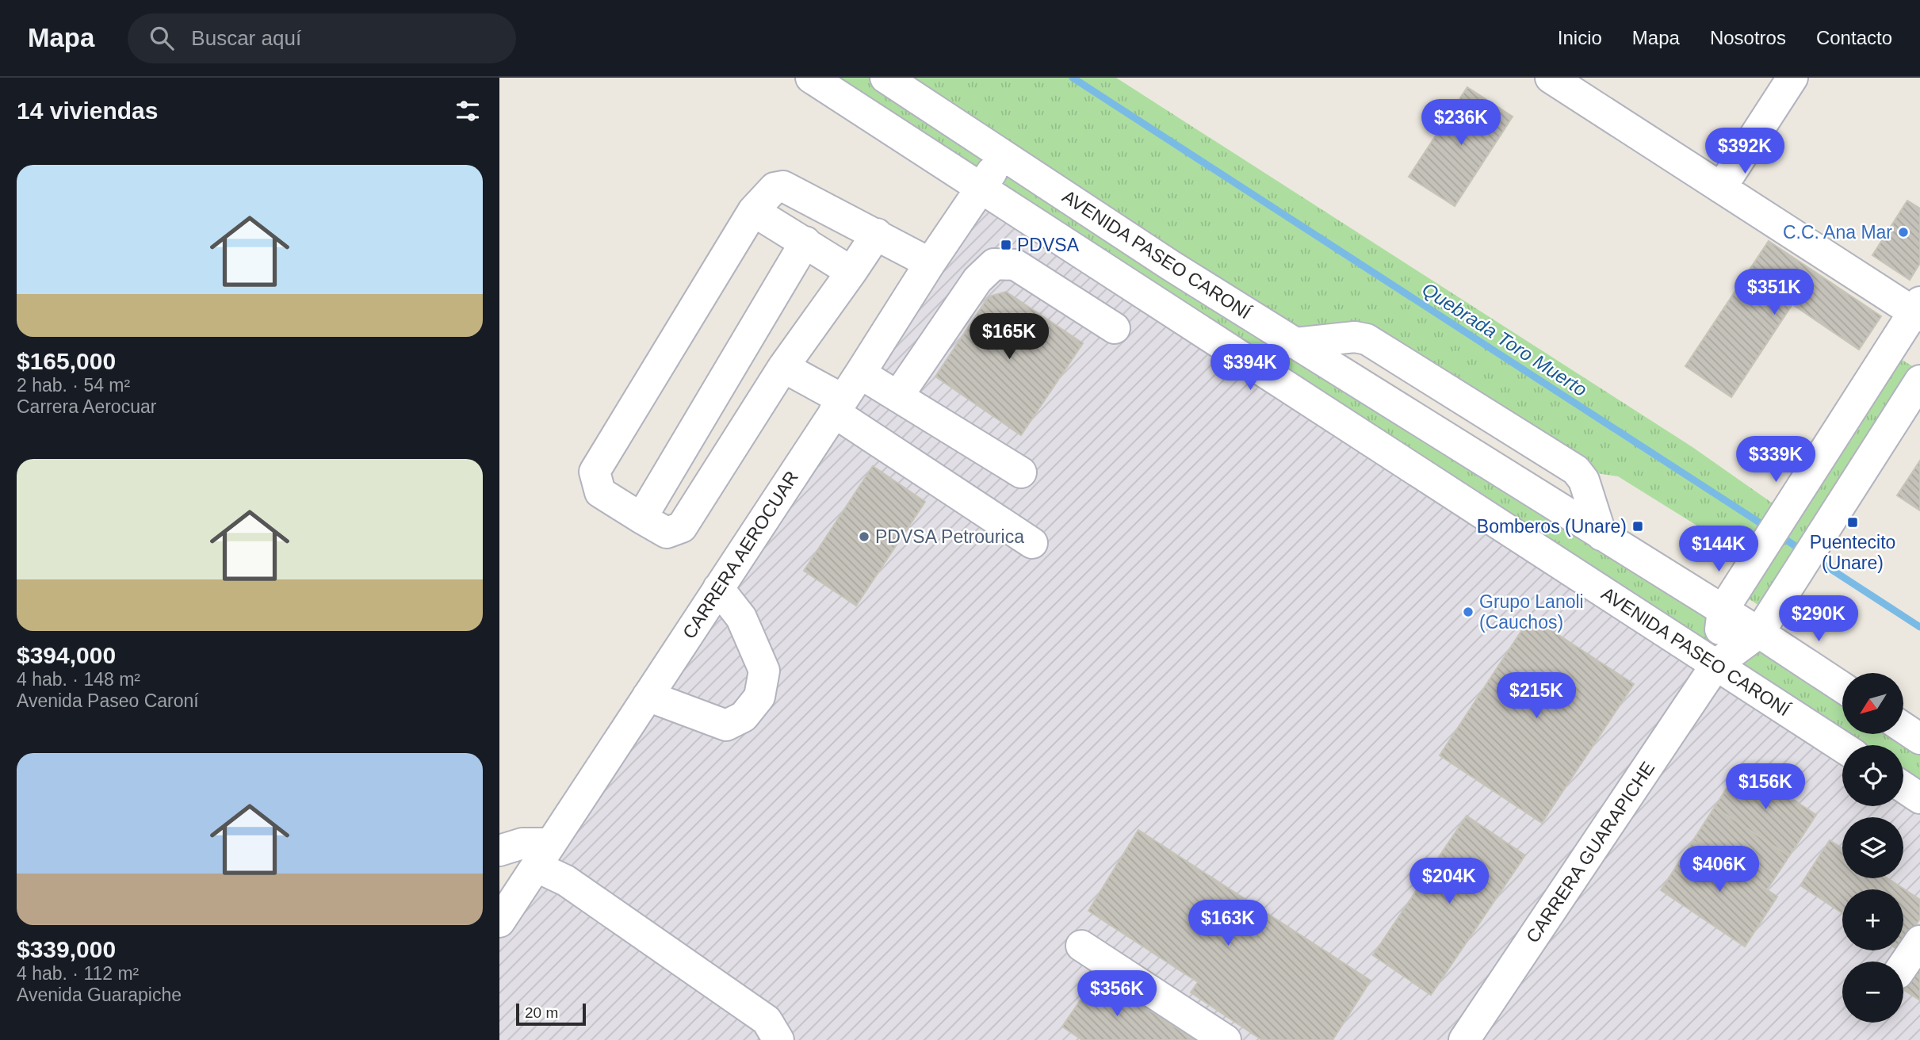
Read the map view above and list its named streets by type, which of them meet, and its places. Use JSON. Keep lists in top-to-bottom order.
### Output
{
  "streets": {
    "street": ["AVENIDA PASEO CARONÍ", "CARRERA AEROCUAR", "CARRERA GUARAPICHE"]
  },
  "crossings": [
    ["AVENIDA PASEO CARONÍ", "CARRERA AEROCUAR"],
    ["AVENIDA PASEO CARONÍ", "CARRERA GUARAPICHE"]
  ],
  "water": ["Quebrada Toro Muerto"],
  "places": {
    "other": ["C.C. Ana Mar", "PDVSA Petrourica", "Grupo Lanoli (Cauchos)"],
    "transit": ["PDVSA", "Puentecito (Unare)", "Bomberos (Unare)"]
  },
  "scale_bar": "20 m",
  "north": "bottom left",
  "page": {
    "header": "Mapa",
    "search": "Buscar aquí",
    "nav": [
      "Inicio",
      "Mapa",
      "Nosotros",
      "Contacto"
    ],
    "heading": "14 viviendas",
    "price": [
      "$236K",
      "$392K",
      "$351K",
      "$165K",
      "$394K",
      "$339K",
      "$144K",
      "$290K",
      "$215K",
      "$156K",
      "$406K",
      "$204K",
      "$163K",
      "$356K"
    ],
    "list": [
      {
        "name": "$165,000",
        "note": "2 hab. · 54 m² · Carrera Aerocuar"
      },
      {
        "name": "$394,000",
        "note": "4 hab. · 148 m² · Avenida Paseo Caroní"
      },
      {
        "name": "$339,000",
        "note": "4 hab. · 112 m² · Avenida Guarapiche"
      }
    ],
    "map_buttons": ["+", "−"],
    "scale": "20 m"
  }
}
